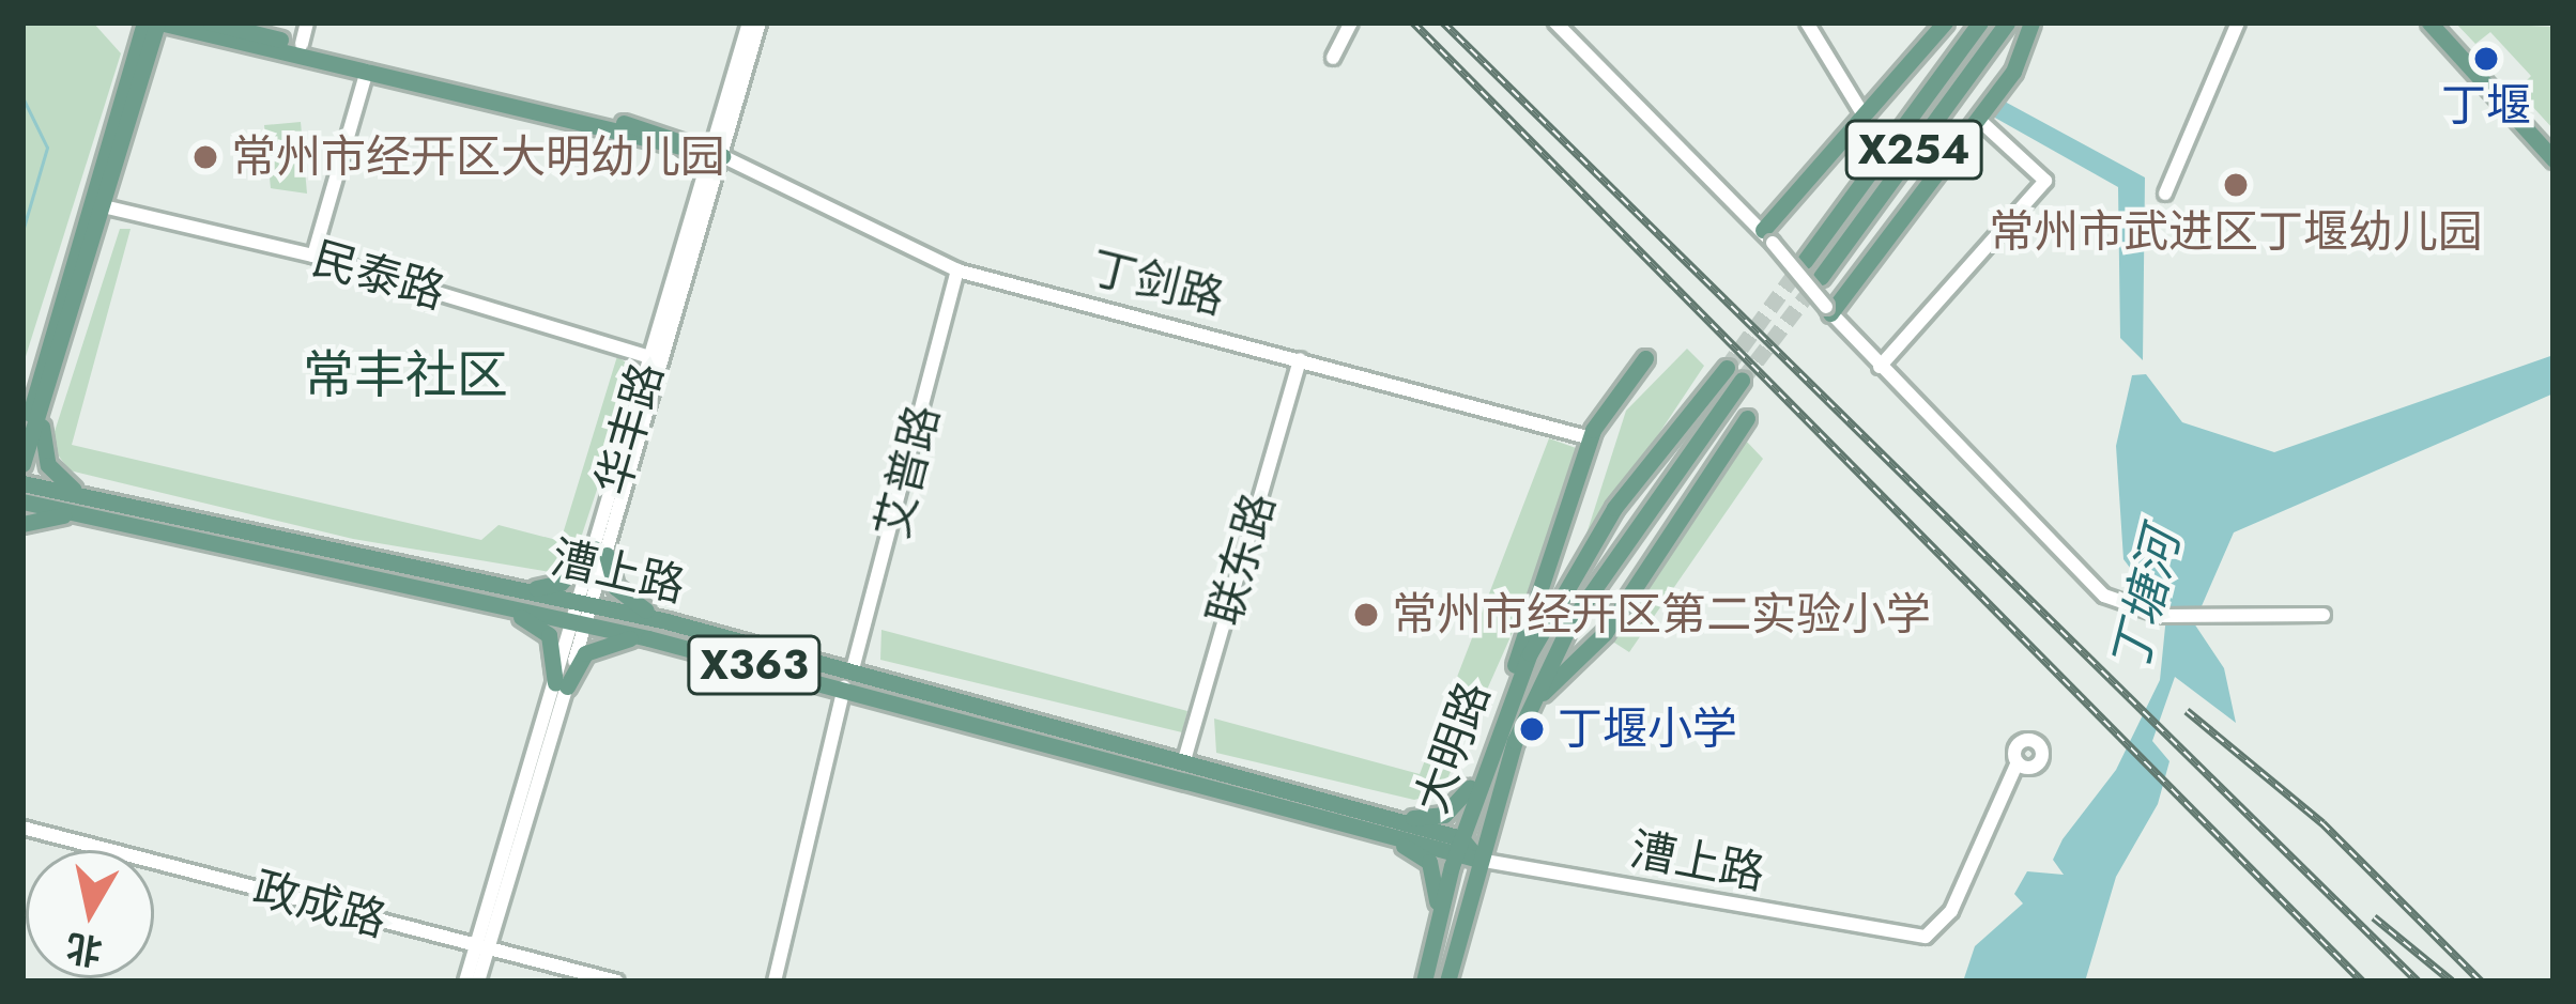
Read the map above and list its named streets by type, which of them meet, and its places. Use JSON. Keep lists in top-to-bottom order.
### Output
{
  "streets": {
    "main road": [
      "X254",
      "丁剑路",
      "漕上路",
      "X363",
      "大明路"
    ],
    "street": [
      "民泰路",
      "华丰路",
      "艾普路",
      "联东路",
      "政成路"
    ]
  },
  "crossings": [
    ["民泰路", "华丰路"],
    ["丁剑路", "华丰路"],
    ["丁剑路", "艾普路"],
    ["丁剑路", "联东路"],
    ["华丰路", "漕上路"],
    ["华丰路", "政成路"],
    ["艾普路", "漕上路"],
    ["联东路", "漕上路"],
    ["漕上路", "大明路"]
  ],
  "districts": ["常丰社区"],
  "water": ["丁塘河"],
  "places": [
    "丁堰",
    "常州市经开区大明幼儿园",
    "常州市武进区丁堰幼儿园",
    "常州市经开区第二实验小学",
    "丁堰小学"
  ],
  "north": "bottom"
}
